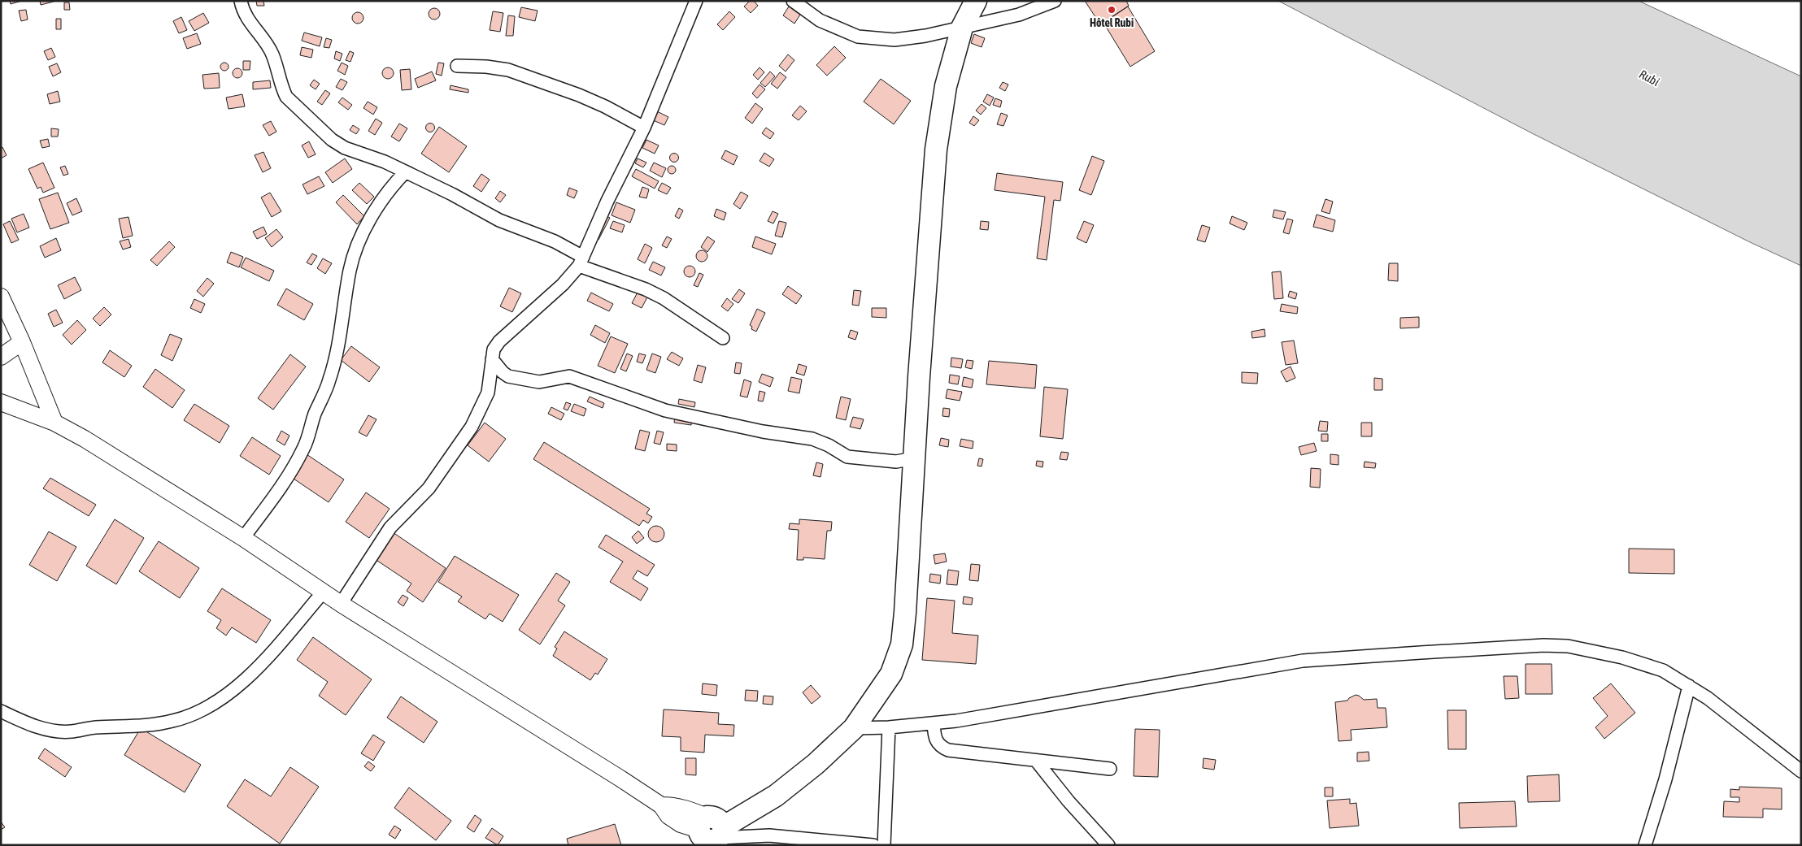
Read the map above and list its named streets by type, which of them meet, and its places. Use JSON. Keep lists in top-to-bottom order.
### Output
{
  "water": ["Rubi"],
  "places": ["Hôtel Rubi"]
}
